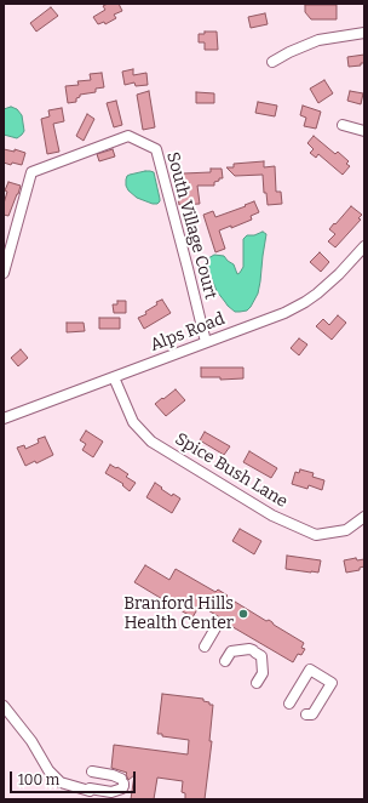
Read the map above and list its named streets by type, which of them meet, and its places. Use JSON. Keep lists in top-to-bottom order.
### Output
{
  "streets": {
    "street": ["South Village Court", "Alps Road", "Spice Bush Lane"]
  },
  "crossings": [
    ["South Village Court", "Alps Road"],
    ["Alps Road", "Spice Bush Lane"]
  ],
  "places": ["Branford Hills Health Center"],
  "scale_bar": "100 m"
}
